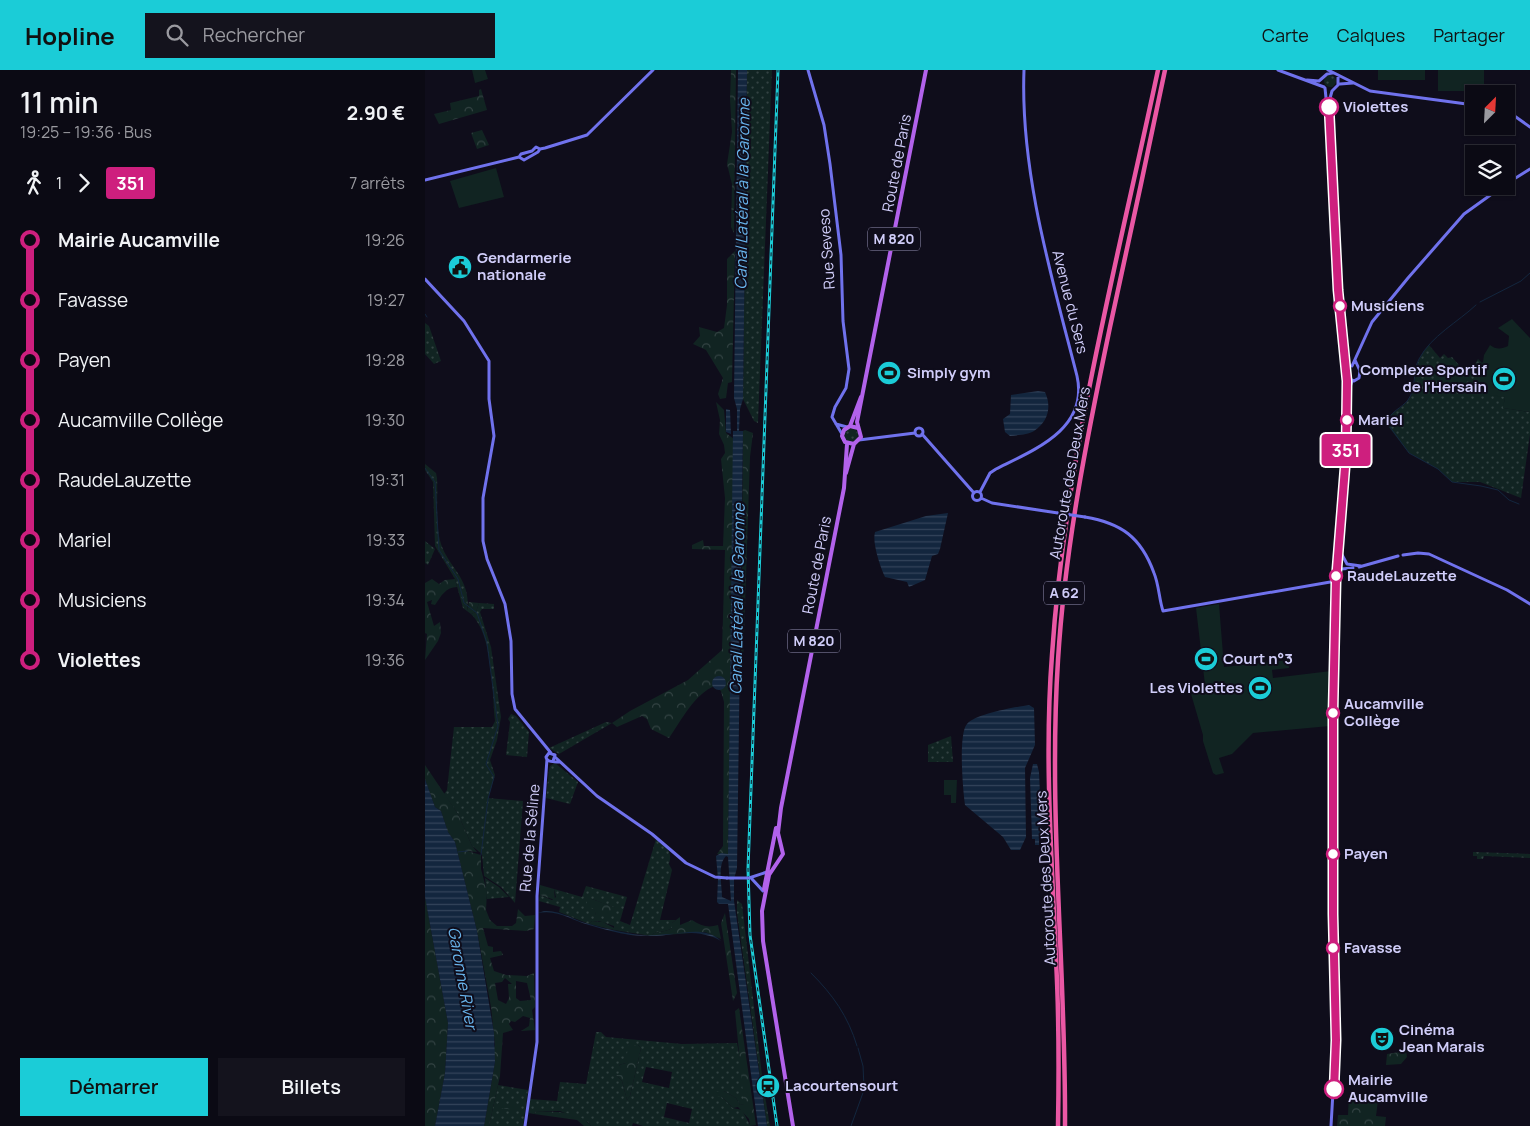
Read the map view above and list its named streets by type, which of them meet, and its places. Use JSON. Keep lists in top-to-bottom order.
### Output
{
  "streets": {
    "highway": ["Autoroute des Deux Mers", "A 62"],
    "main road": [
      "Route de Paris",
      "M 820",
      "Rue Seveso",
      "Avenue du Sers",
      "Rue de la Séline"
    ]
  },
  "water": ["Canal Latéral à la Garonne", "Garonne River"],
  "places": {
    "other": [
      "Violettes",
      "Musiciens",
      "Mariel",
      "RaudeLauzette",
      "Aucamville Collège",
      "Payen",
      "Favasse",
      "Mairie Aucamville"
    ],
    "public building": ["Gendarmerie nationale"],
    "sports": [
      "Simply gym",
      "Complexe Sportif de l'Hersain",
      "Court n°3",
      "Les Violettes"
    ],
    "theatre": ["Cinéma Jean Marais"],
    "station": ["Lacourtensourt"]
  },
  "lines": ["bus line 351"],
  "north": "top right",
  "page": {
    "header": "Hopline",
    "search": "Rechercher",
    "nav": ["Carte", "Calques", "Partager"],
    "heading": ["11 min", "19:25 – 19:36 · Bus", "2.90 €"],
    "on_map": "351",
    "legs": ["1", "351", "7 arrêts"],
    "list": [
      {
        "name": "Mairie Aucamville",
        "value": "19:26"
      },
      {
        "name": "Favasse",
        "value": "19:27"
      },
      {
        "name": "Payen",
        "value": "19:28"
      },
      {
        "name": "Aucamville Collège",
        "value": "19:30"
      },
      {
        "name": "RaudeLauzette",
        "value": "19:31"
      },
      {
        "name": "Mariel",
        "value": "19:33"
      },
      {
        "name": "Musiciens",
        "value": "19:34"
      },
      {
        "name": "Violettes",
        "value": "19:36"
      }
    ],
    "buttons": ["Démarrer", "Billets"]
  }
}
